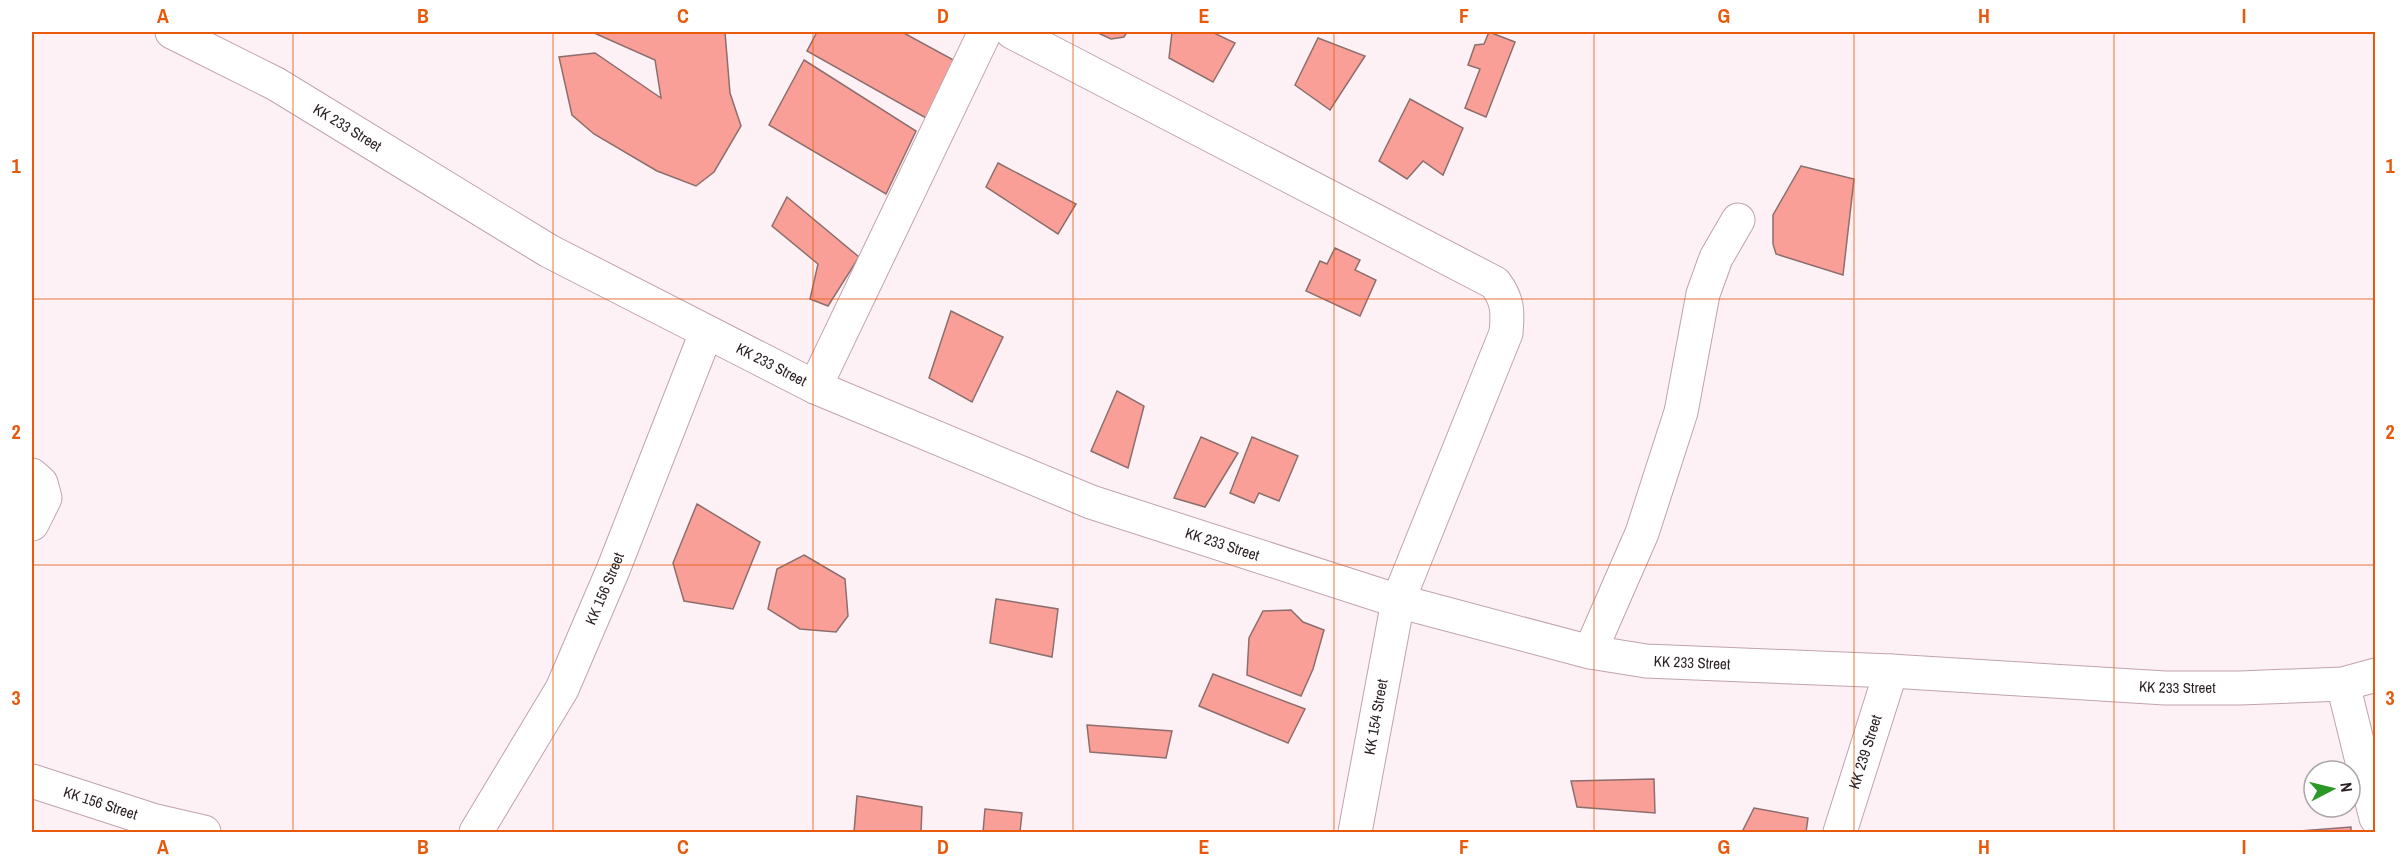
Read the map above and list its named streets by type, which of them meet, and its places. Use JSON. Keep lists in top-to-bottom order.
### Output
{
  "streets": {
    "street": [
      "KK 233 Street",
      "KK 156 Street",
      "KK 154 Street",
      "KK 239 Street"
    ]
  },
  "crossings": [
    ["KK 233 Street", "KK 156 Street"],
    ["KK 233 Street", "KK 154 Street"],
    ["KK 233 Street", "KK 239 Street"]
  ],
  "north": "right",
  "grid": {
    "columns": [
      "A",
      "B",
      "C",
      "D",
      "E",
      "F",
      "G",
      "H",
      "I"
    ],
    "rows": ["1", "2", "3"]
  }
}
